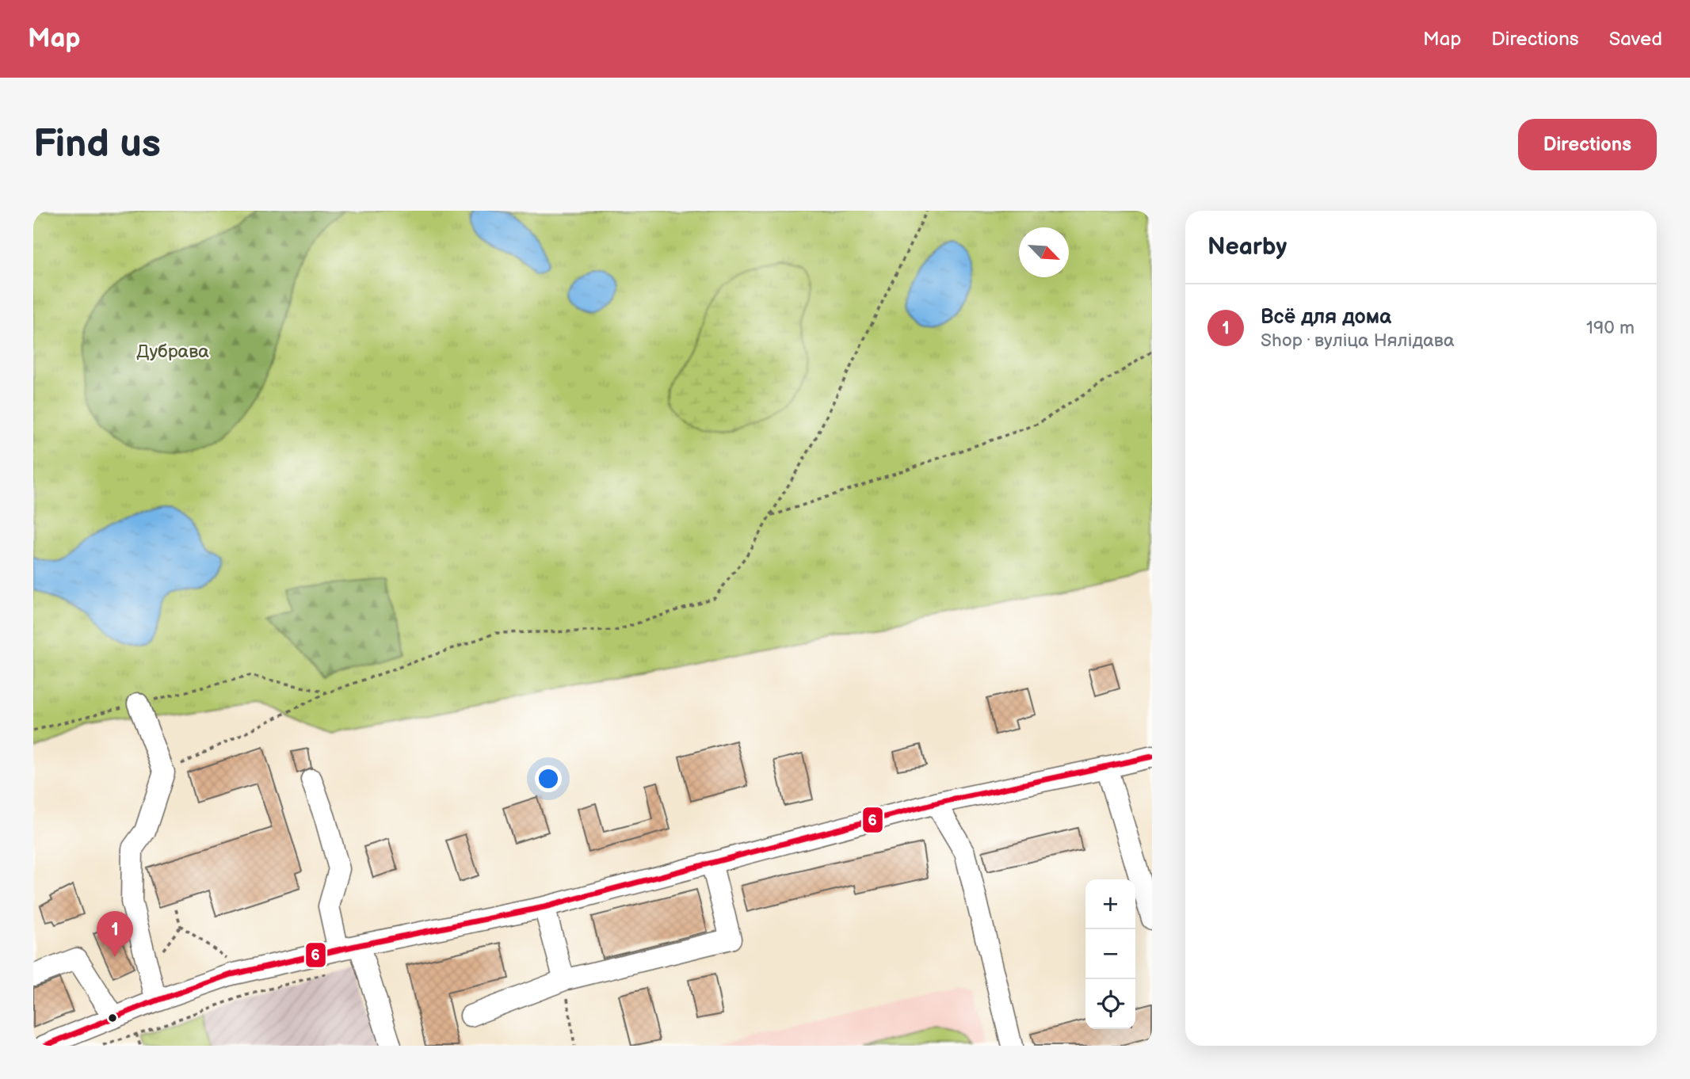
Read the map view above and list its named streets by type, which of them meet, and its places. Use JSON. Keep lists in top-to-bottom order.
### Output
{
  "parks": ["Дубрава"],
  "lines": ["transit line 6"],
  "north": "bottom right",
  "page": {
    "header": "Map",
    "nav": ["Map", "Directions", "Saved"],
    "buttons": "Directions",
    "title": "Find us",
    "heading": "Nearby",
    "list": [
      {
        "mark": "1",
        "name": "Всё для дома",
        "note": "Shop · вуліца Нялідава",
        "value": "190 m"
      }
    ],
    "map_buttons": ["+", "−"],
    "pins": "1"
  }
}
